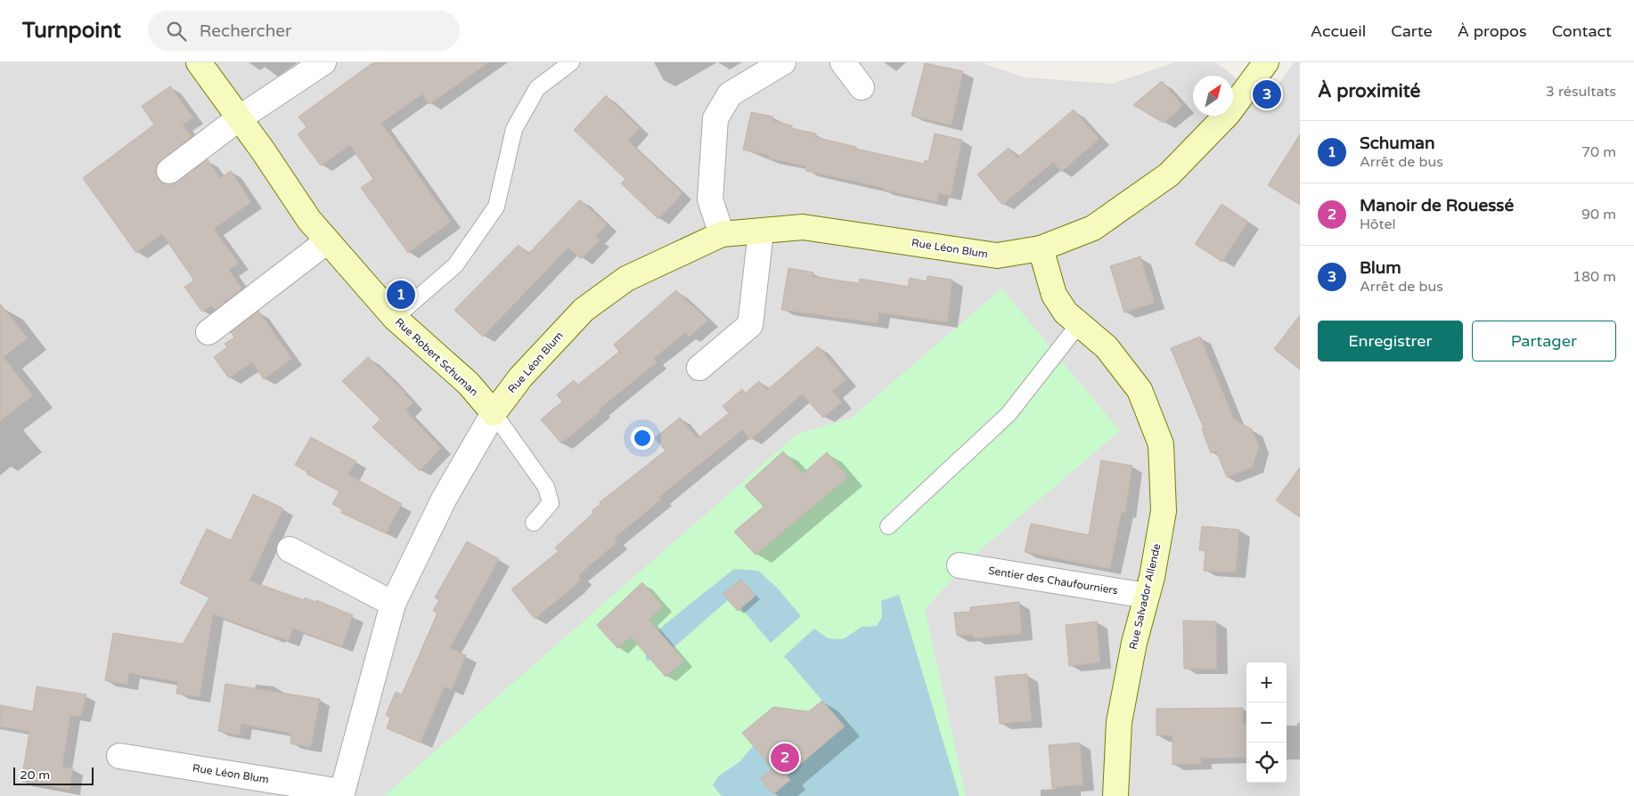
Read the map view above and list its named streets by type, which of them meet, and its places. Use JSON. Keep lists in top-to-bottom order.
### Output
{
  "streets": {
    "street": [
      "Rue Léon Blum",
      "Rue Robert Schuman",
      "Sentier des Chaufourniers",
      "Rue Salvador Allende"
    ]
  },
  "crossings": [
    ["Rue Léon Blum", "Rue Robert Schuman"],
    ["Rue Léon Blum", "Rue Salvador Allende"],
    ["Sentier des Chaufourniers", "Rue Salvador Allende"]
  ],
  "scale_bar": "20 m",
  "north": "top right",
  "page": {
    "header": "Turnpoint",
    "search": "Rechercher",
    "nav": [
      "Accueil",
      "Carte",
      "À propos",
      "Contact"
    ],
    "heading": ["À proximité", "3 résultats"],
    "pins": ["3", "1", "2"],
    "list": [
      {
        "mark": "1",
        "name": "Schuman",
        "note": "Arrêt de bus",
        "value": "70 m"
      },
      {
        "mark": "2",
        "name": "Manoir de Rouessé",
        "note": "Hôtel",
        "value": "90 m"
      },
      {
        "mark": "3",
        "name": "Blum",
        "note": "Arrêt de bus",
        "value": "180 m"
      }
    ],
    "buttons": ["Enregistrer", "Partager"],
    "map_buttons": ["+", "−"],
    "scale": "20 m"
  }
}
